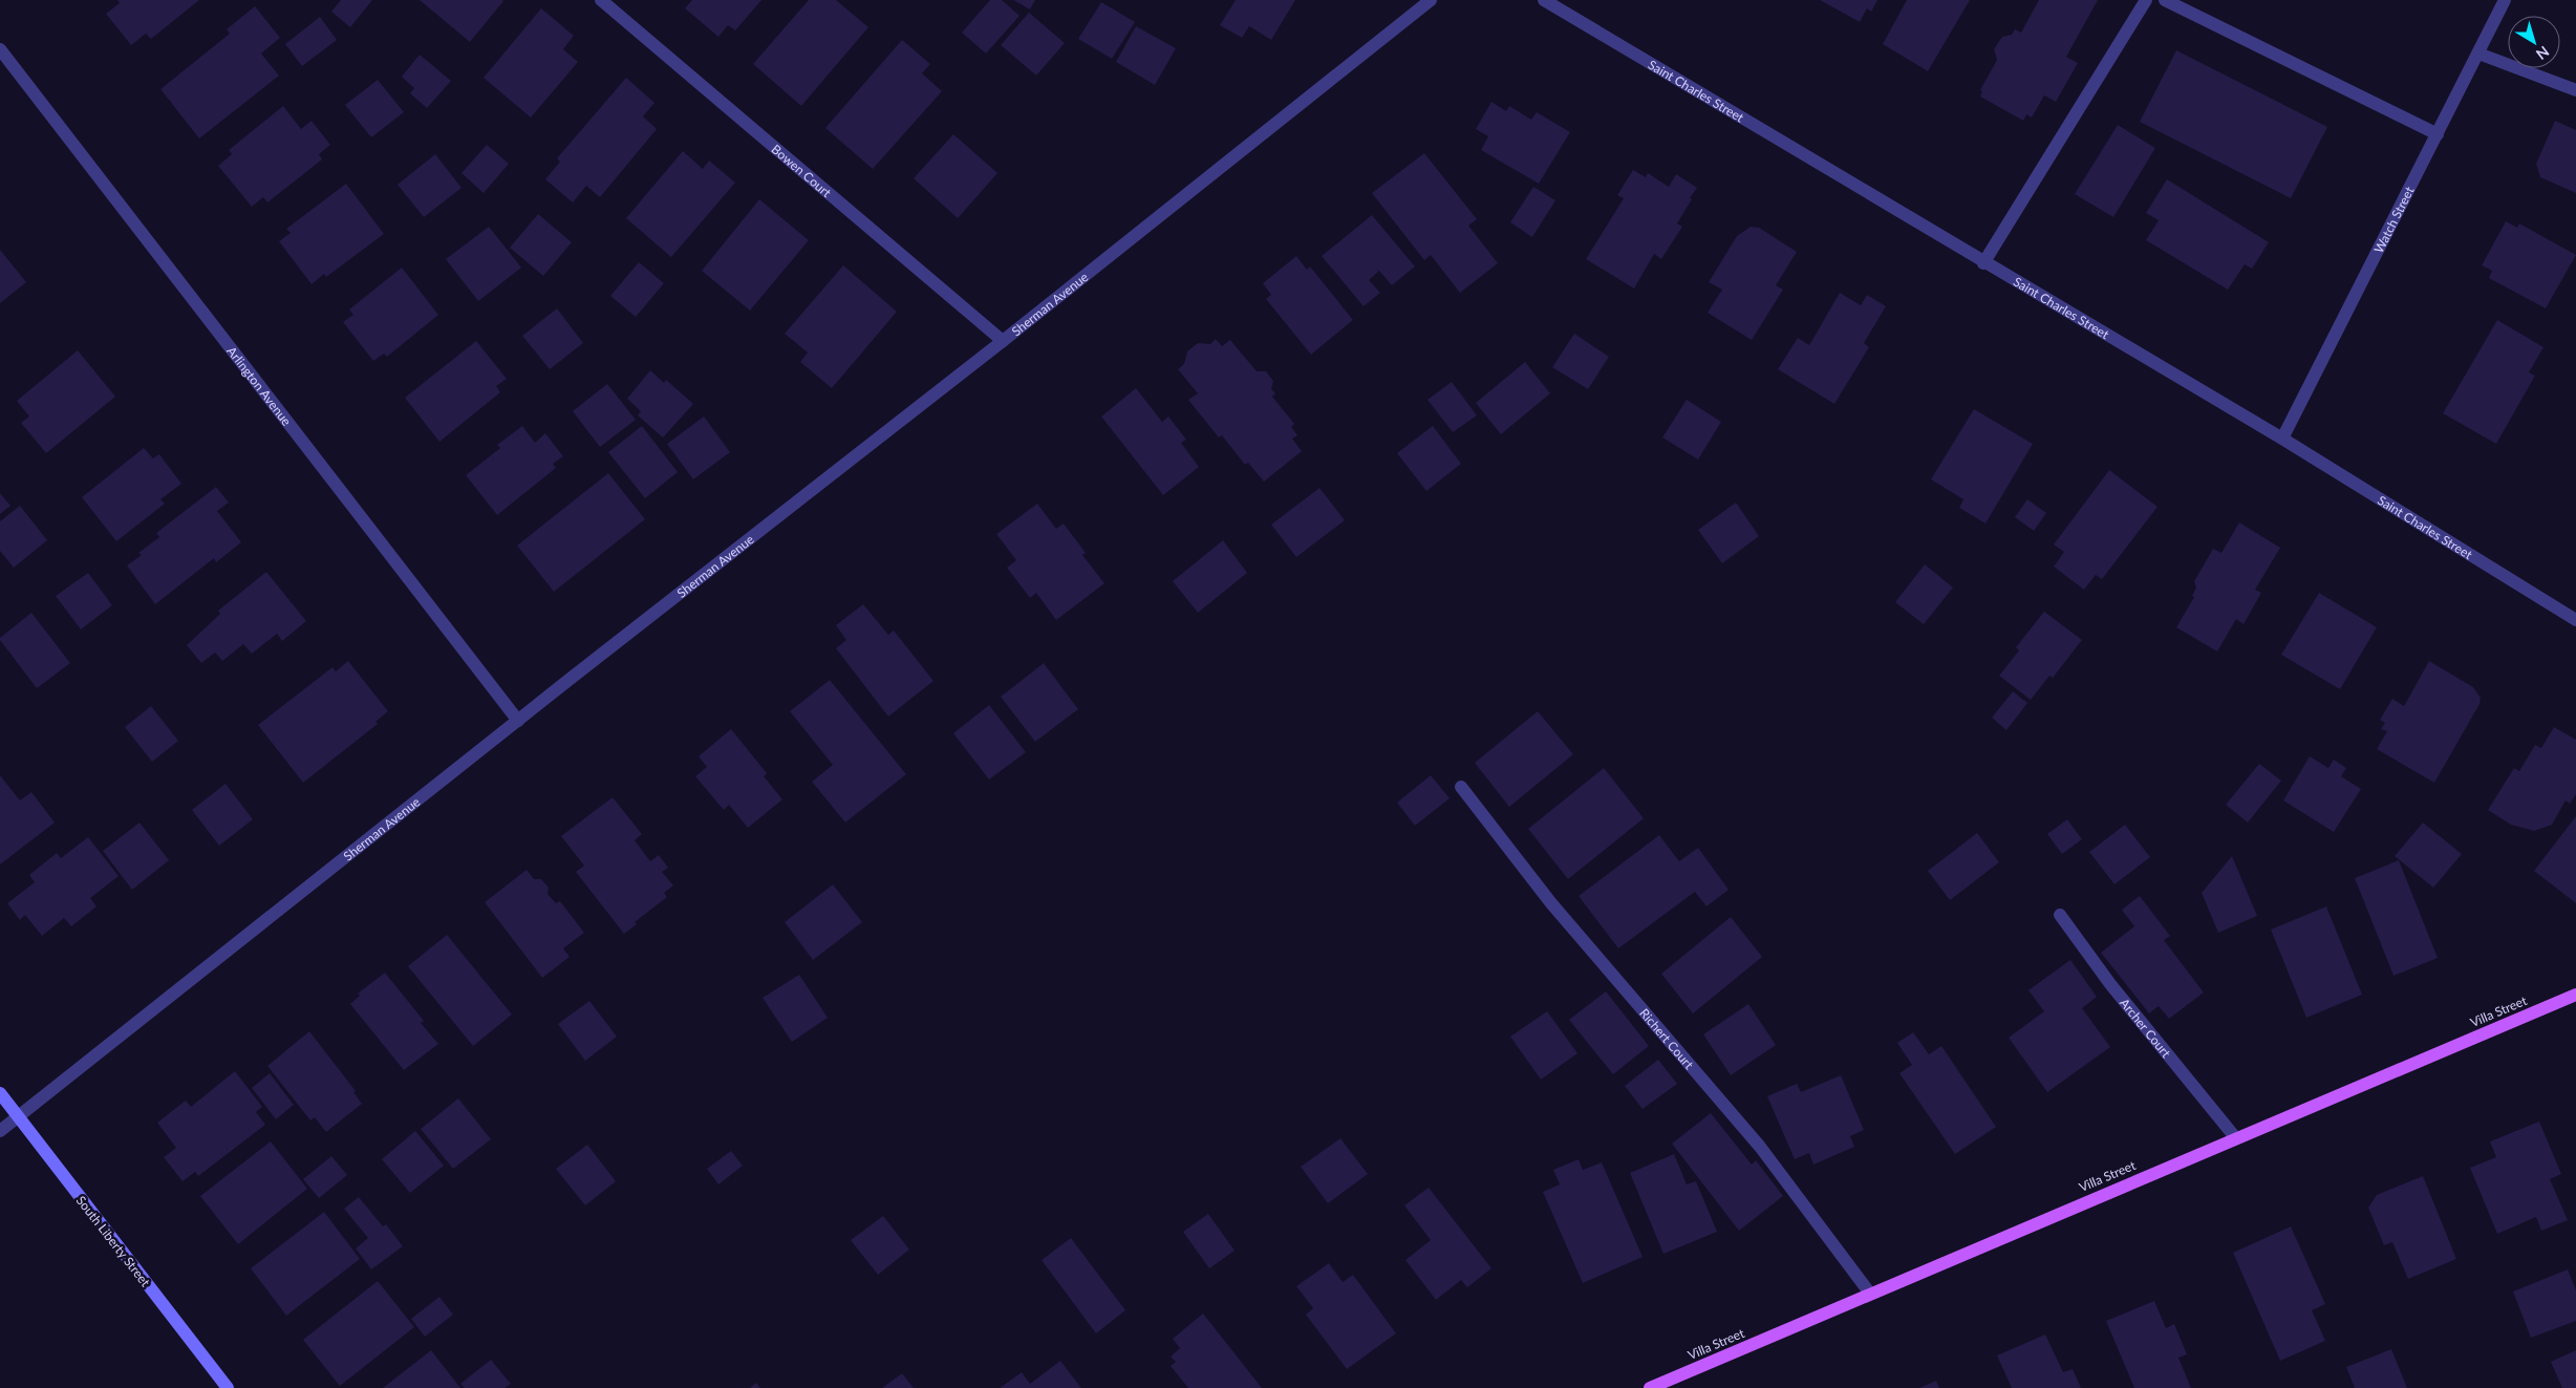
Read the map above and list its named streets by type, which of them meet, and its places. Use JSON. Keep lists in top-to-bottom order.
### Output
{
  "streets": {
    "main road": ["Villa Street", "South Liberty Street"],
    "street": [
      "Saint Charles Street",
      "Bowen Court",
      "Watch Street",
      "Sherman Avenue",
      "Arlington Avenue",
      "Archer Court",
      "Richert Court"
    ]
  },
  "crossings": [
    ["Saint Charles Street", "Watch Street"],
    ["Bowen Court", "Sherman Avenue"],
    ["Sherman Avenue", "Arlington Avenue"],
    ["Sherman Avenue", "South Liberty Street"],
    ["Villa Street", "Archer Court"],
    ["Villa Street", "Richert Court"]
  ],
  "north": "bottom right"
}
